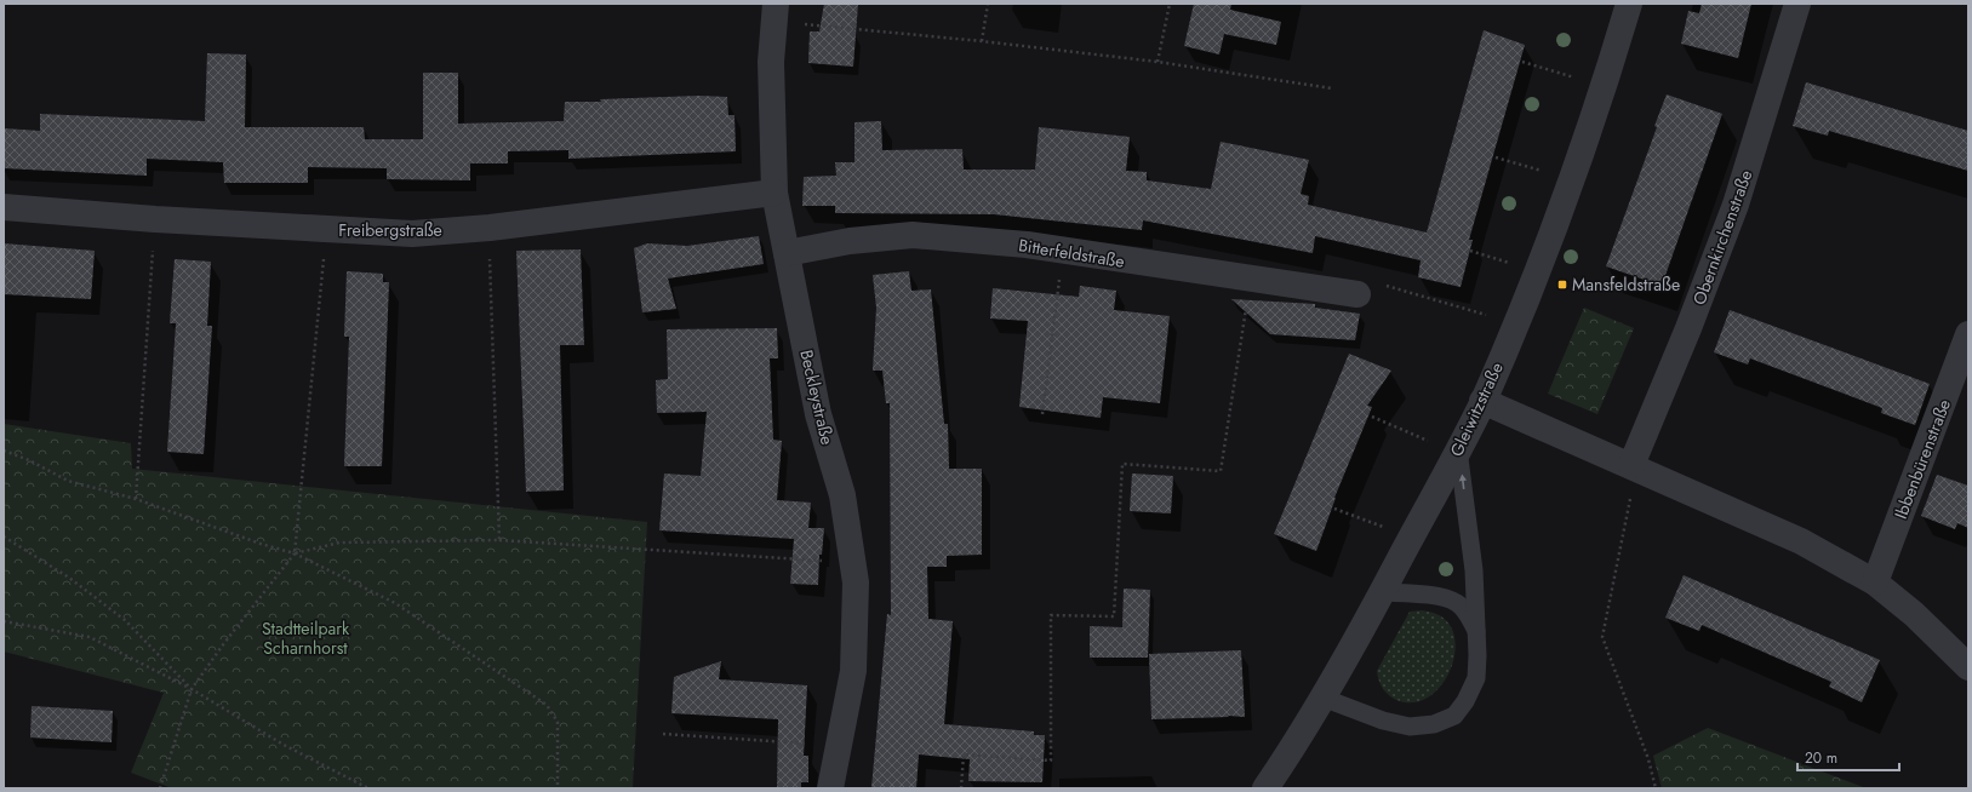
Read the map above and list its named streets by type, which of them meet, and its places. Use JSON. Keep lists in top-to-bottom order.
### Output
{
  "streets": {
    "street": [
      "Freibergstraße",
      "Obernkirchenstraße",
      "Bitterfeldstraße",
      "Beckleystraße",
      "Gleiwitzstraße",
      "Ibbenbürenstraße"
    ]
  },
  "crossings": [
    ["Freibergstraße", "Beckleystraße"],
    ["Bitterfeldstraße", "Beckleystraße"]
  ],
  "parks": ["Stadtteilpark Scharnhorst"],
  "places": {
    "transit": ["Mansfeldstraße"]
  },
  "scale_bar": "20 m"
}
